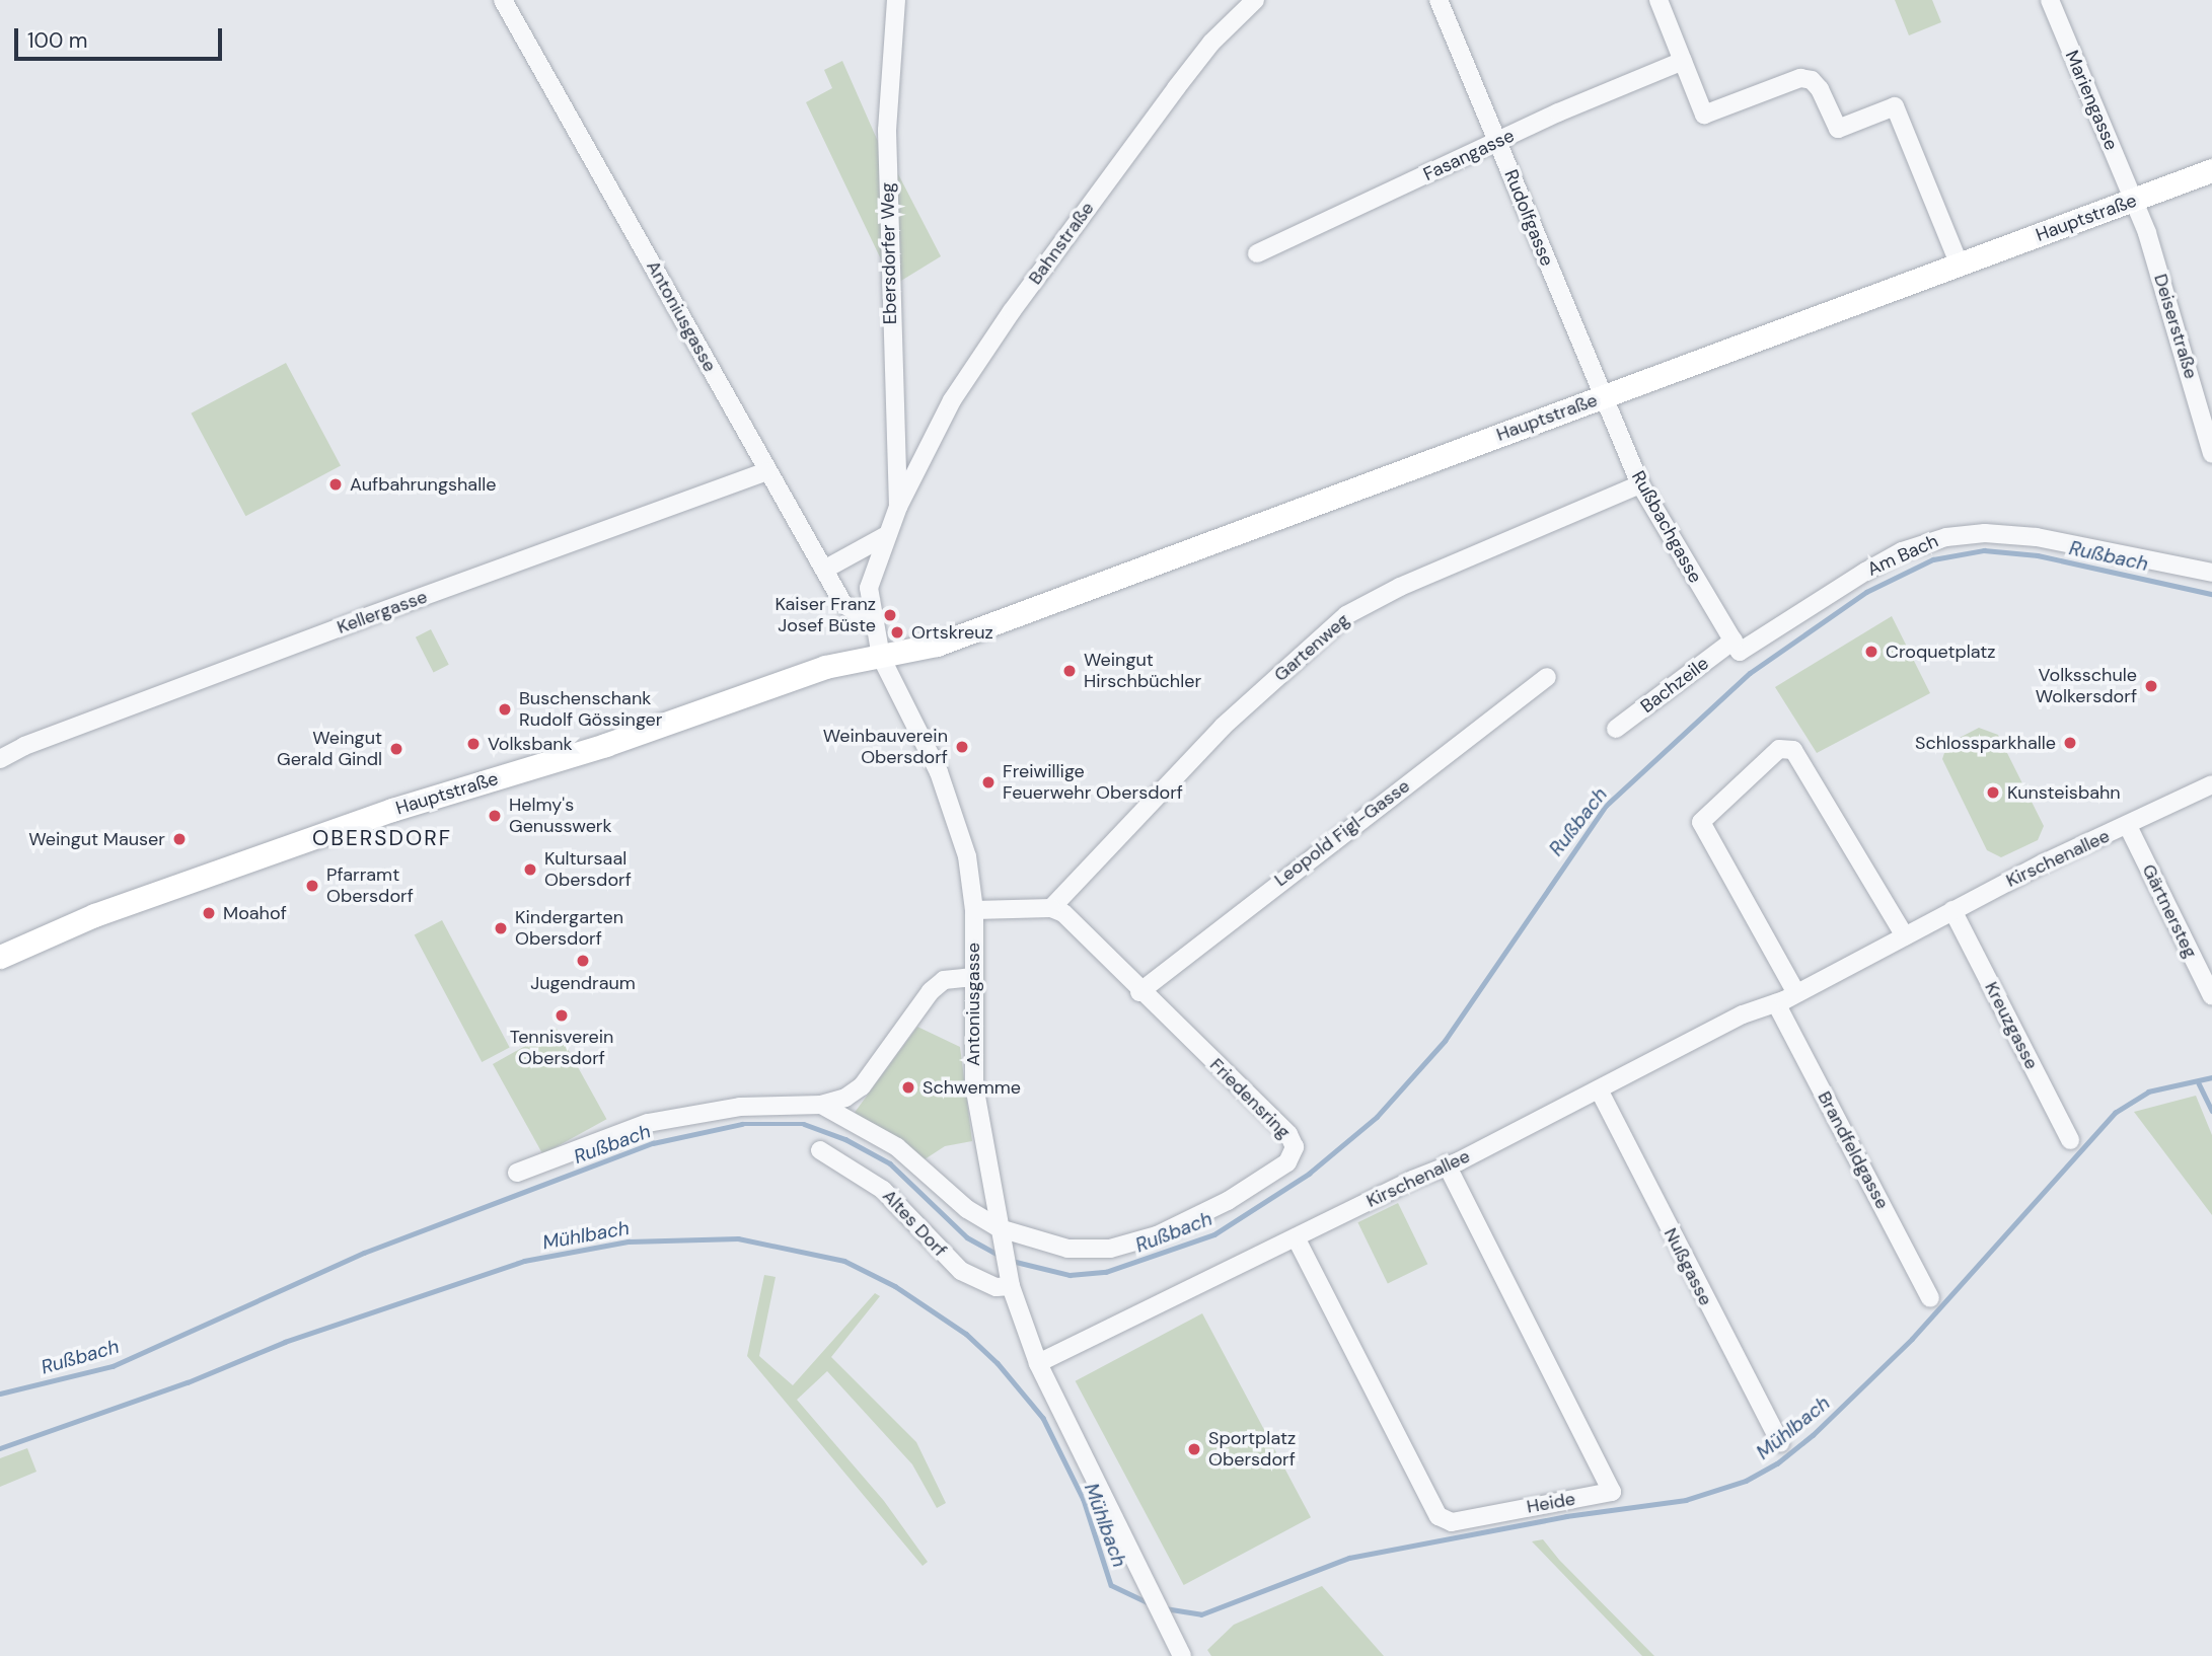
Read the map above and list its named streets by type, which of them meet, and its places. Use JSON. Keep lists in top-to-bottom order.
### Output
{
  "streets": {
    "main road": ["Hauptstraße"],
    "street": [
      "Mariengasse",
      "Fasangasse",
      "Rudolfgasse",
      "Bahnstraße",
      "Ebersdorfer Weg",
      "Antoniusgasse",
      "Deiserstraße",
      "Rußbachgasse",
      "Am Bach",
      "Kellergasse",
      "Gartenweg",
      "Bachzeile",
      "Leopold Figl-Gasse",
      "Kirschenallee",
      "Gärtnersteg",
      "Kreuzgasse",
      "Friedensring",
      "Brandfeldgasse",
      "Altes Dorf",
      "Nußgasse",
      "Heide"
    ]
  },
  "crossings": [
    ["Mariengasse", "Hauptstraße"],
    ["Mariengasse", "Deiserstraße"],
    ["Fasangasse", "Rudolfgasse"],
    ["Rudolfgasse", "Hauptstraße"],
    ["Rudolfgasse", "Rußbachgasse"],
    ["Hauptstraße", "Antoniusgasse"],
    ["Hauptstraße", "Deiserstraße"],
    ["Hauptstraße", "Rußbachgasse"],
    ["Bahnstraße", "Ebersdorfer Weg"],
    ["Bahnstraße", "Antoniusgasse"],
    ["Antoniusgasse", "Kellergasse"],
    ["Antoniusgasse", "Kirschenallee"],
    ["Antoniusgasse", "Friedensring"],
    ["Antoniusgasse", "Altes Dorf"],
    ["Rußbachgasse", "Am Bach"],
    ["Rußbachgasse", "Gartenweg"],
    ["Rußbachgasse", "Bachzeile"],
    ["Am Bach", "Bachzeile"],
    ["Gartenweg", "Friedensring"],
    ["Leopold Figl-Gasse", "Friedensring"],
    ["Kirschenallee", "Gärtnersteg"],
    ["Kirschenallee", "Kreuzgasse"],
    ["Kirschenallee", "Brandfeldgasse"],
    ["Kirschenallee", "Nußgasse"],
    ["Kirschenallee", "Heide"]
  ],
  "districts": ["OBERSDORF"],
  "water": ["Rußbach", "Mühlbach"],
  "places": [
    "Aufbahrungshalle",
    "Kaiser Franz Josef Büste",
    "Ortskreuz",
    "Croquetplatz",
    "Weingut Hirschbüchler",
    "Volksschule Wolkersdorf",
    "Buschenschank Rudolf Gössinger",
    "Schlossparkhalle",
    "Volksbank",
    "Weinbauverein Obersdorf",
    "Weingut Gerald Gindl",
    "Freiwillige Feuerwehr Obersdorf",
    "Kunsteisbahn",
    "Helmy's Genusswerk",
    "Weingut Mauser",
    "Kultursaal Obersdorf",
    "Pfarramt Obersdorf",
    "Moahof",
    "Kindergarten Obersdorf",
    "Jugendraum",
    "Tennisverein Obersdorf",
    "Schwemme",
    "Sportplatz Obersdorf"
  ],
  "scale_bar": "100 m"
}
